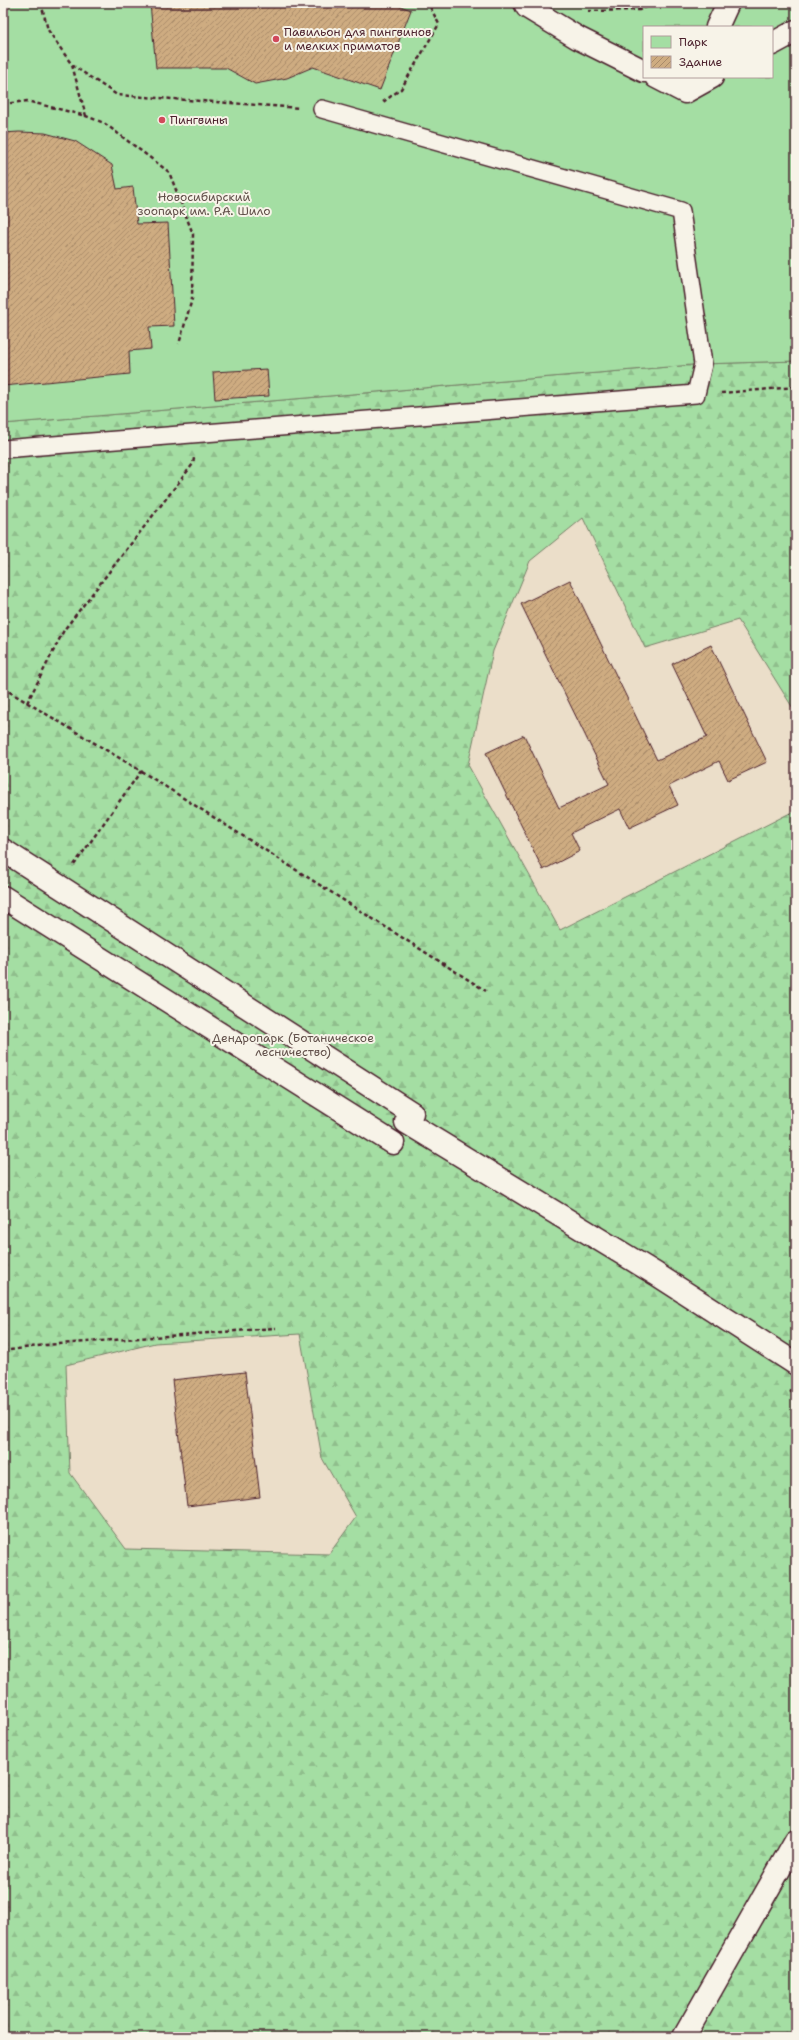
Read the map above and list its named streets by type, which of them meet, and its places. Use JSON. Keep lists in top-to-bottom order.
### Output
{
  "parks": ["Новосибирский зоопарк им. Р.А. Шило", "Дендропарк (Ботаническое лесничество)"],
  "places": ["Павильон для пингвинов и мелких приматов", "Пингвины"],
  "legend": ["Парк", "Здание"]
}
